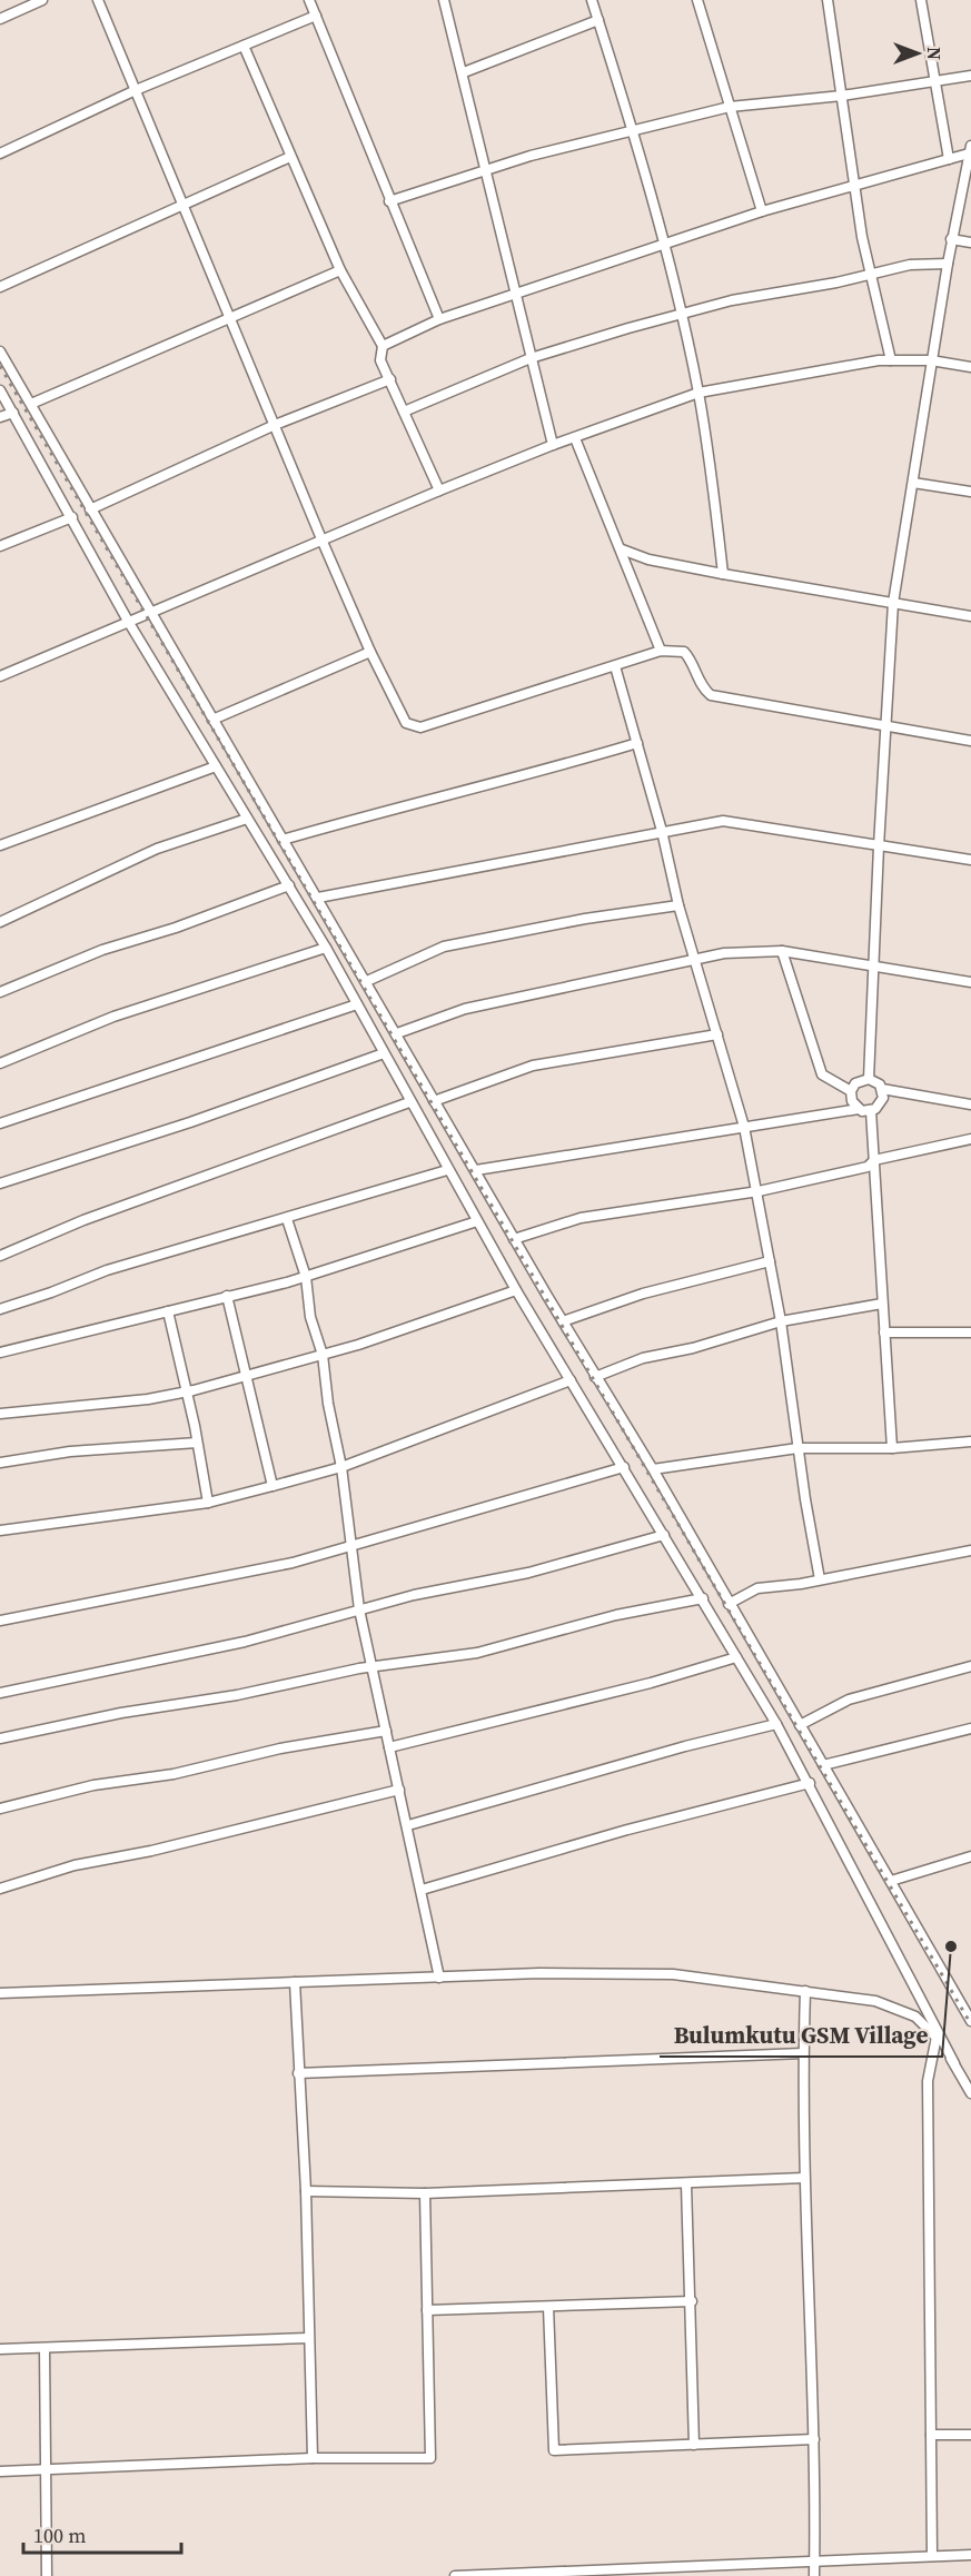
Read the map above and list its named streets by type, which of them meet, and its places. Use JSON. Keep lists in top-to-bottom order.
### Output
{
  "places": ["Bulumkutu GSM Village"],
  "scale_bar": "100 m",
  "north": "right"
}
